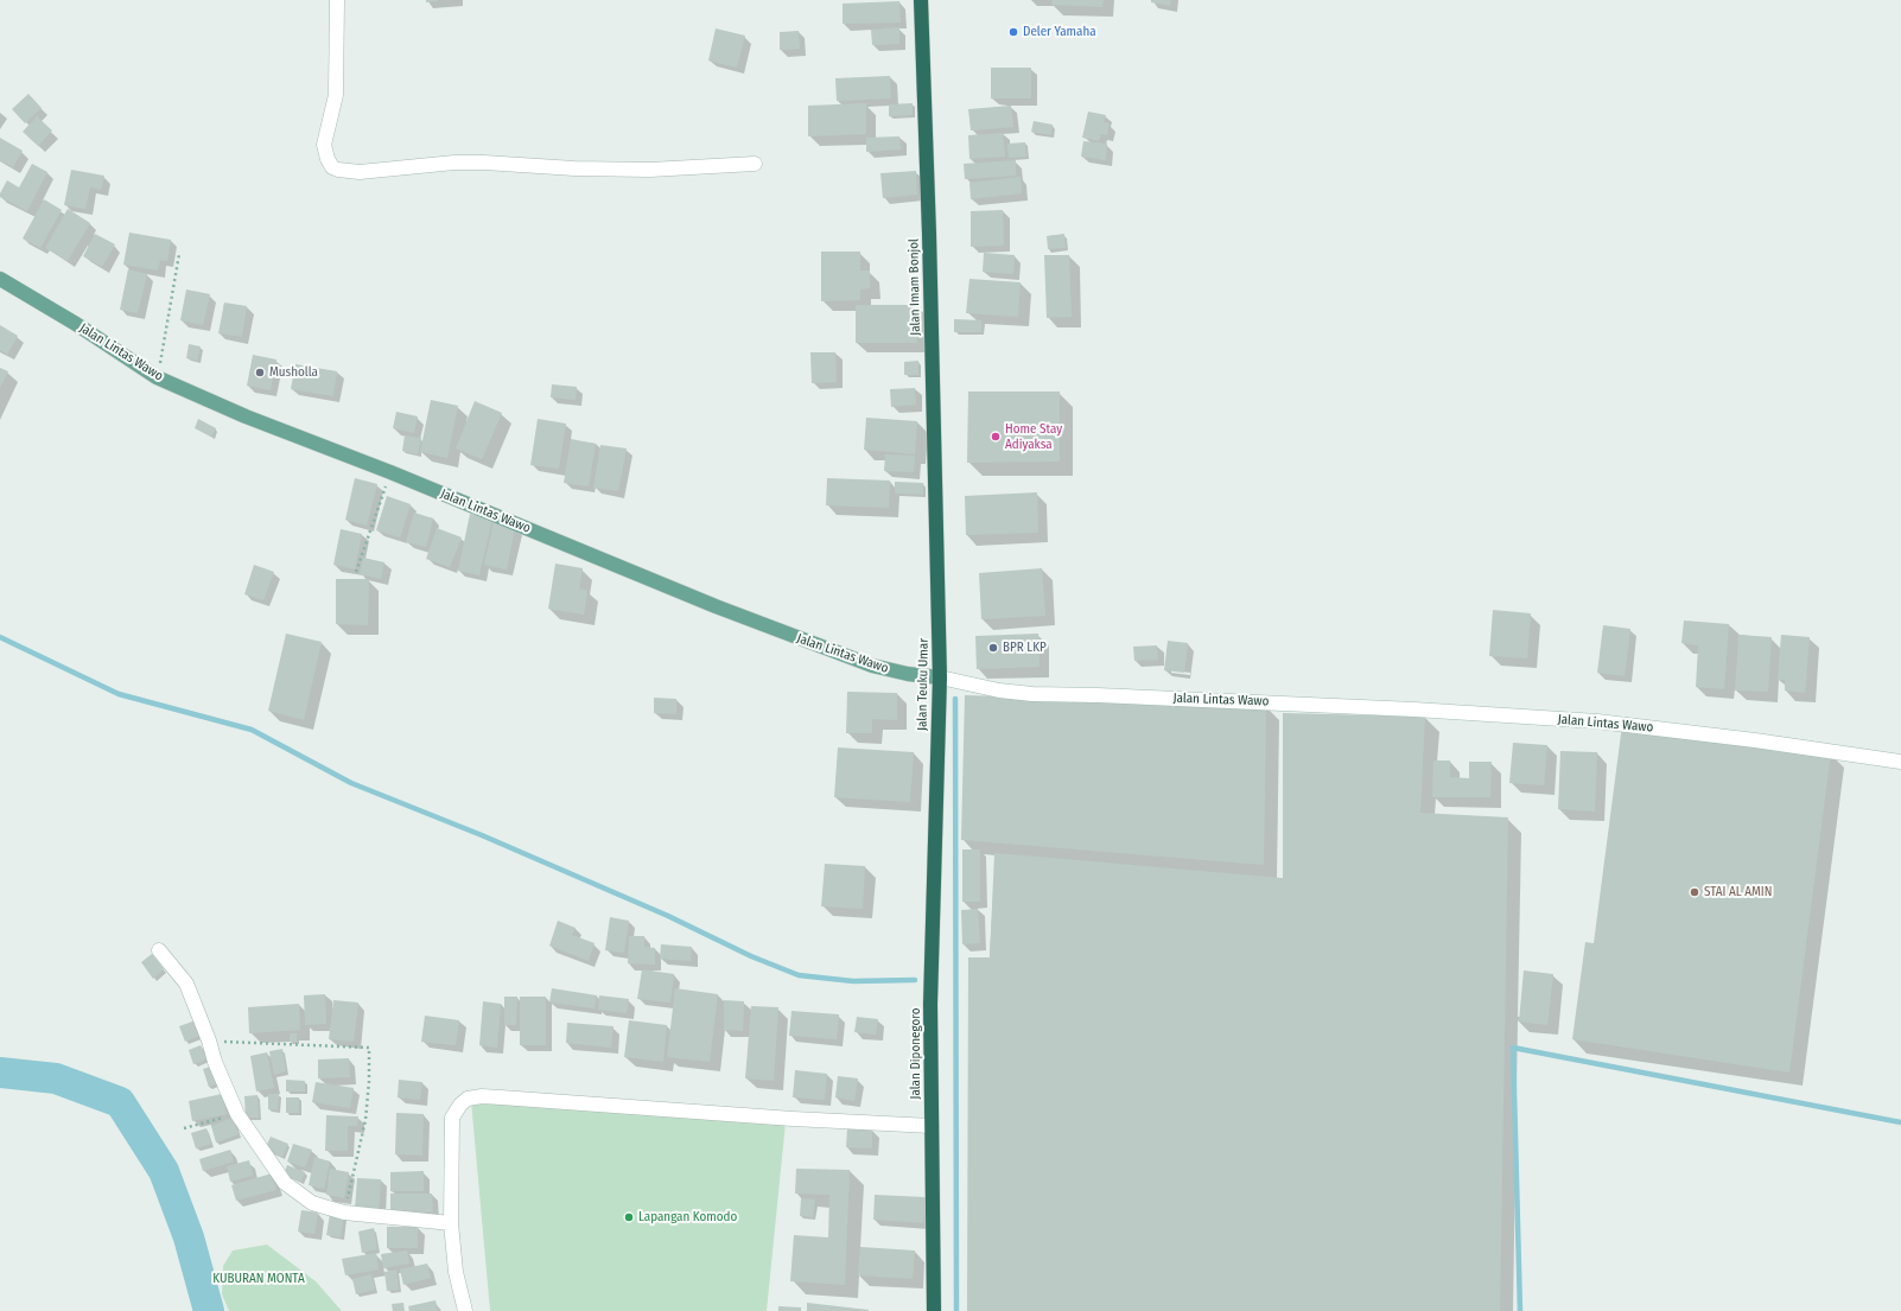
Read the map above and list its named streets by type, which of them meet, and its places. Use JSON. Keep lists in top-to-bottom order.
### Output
{
  "streets": {
    "highway": ["Jalan Imam Bonjol", "Jalan Teuku Umar", "Jalan Diponegoro"],
    "main road": ["Jalan Lintas Wawo"]
  },
  "crossings": [
    ["Jalan Imam Bonjol", "Jalan Teuku Umar"],
    ["Jalan Lintas Wawo", "Jalan Teuku Umar"],
    ["Jalan Teuku Umar", "Jalan Diponegoro"]
  ],
  "parks": ["KUBURAN MONTA"],
  "places": [
    "Deler Yamaha",
    "Musholla",
    "Home Stay Adiyaksa",
    "BPR LKP",
    "STAI AL AMIN",
    "Lapangan Komodo"
  ]
}
